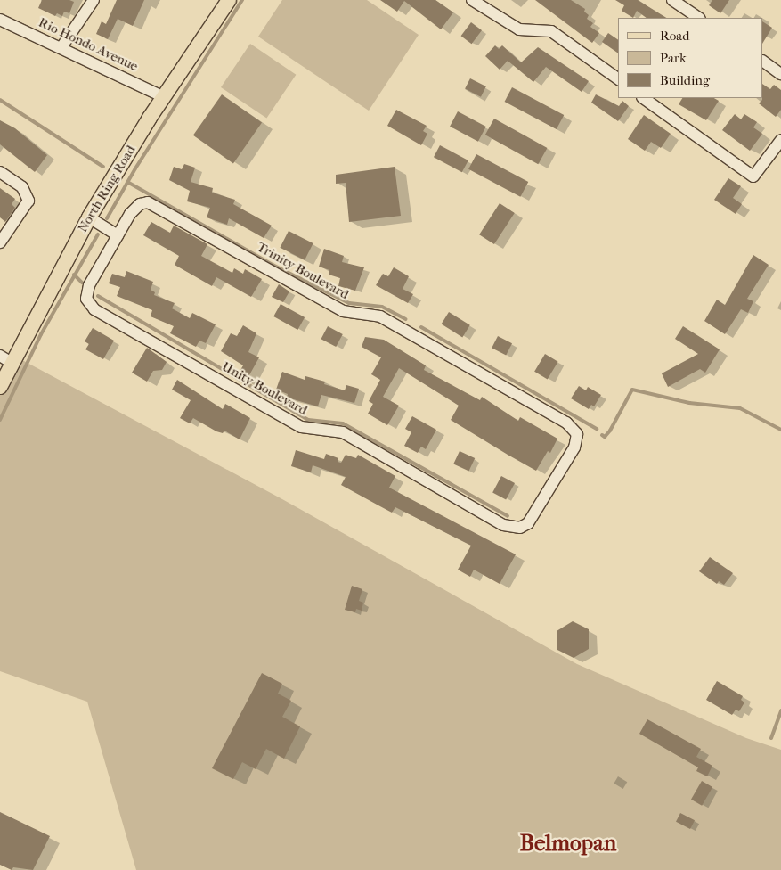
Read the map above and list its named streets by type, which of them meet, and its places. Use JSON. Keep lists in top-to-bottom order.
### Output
{
  "streets": {
    "main road": ["North Ring Road"],
    "street": ["Rio Hondo Avenue", "Trinity Boulevard", "Unity Boulevard"]
  },
  "crossings": [
    ["Rio Hondo Avenue", "North Ring Road"],
    ["Trinity Boulevard", "Unity Boulevard"]
  ],
  "districts": ["Belmopan"],
  "legend": ["Road", "Park", "Building"]
}
